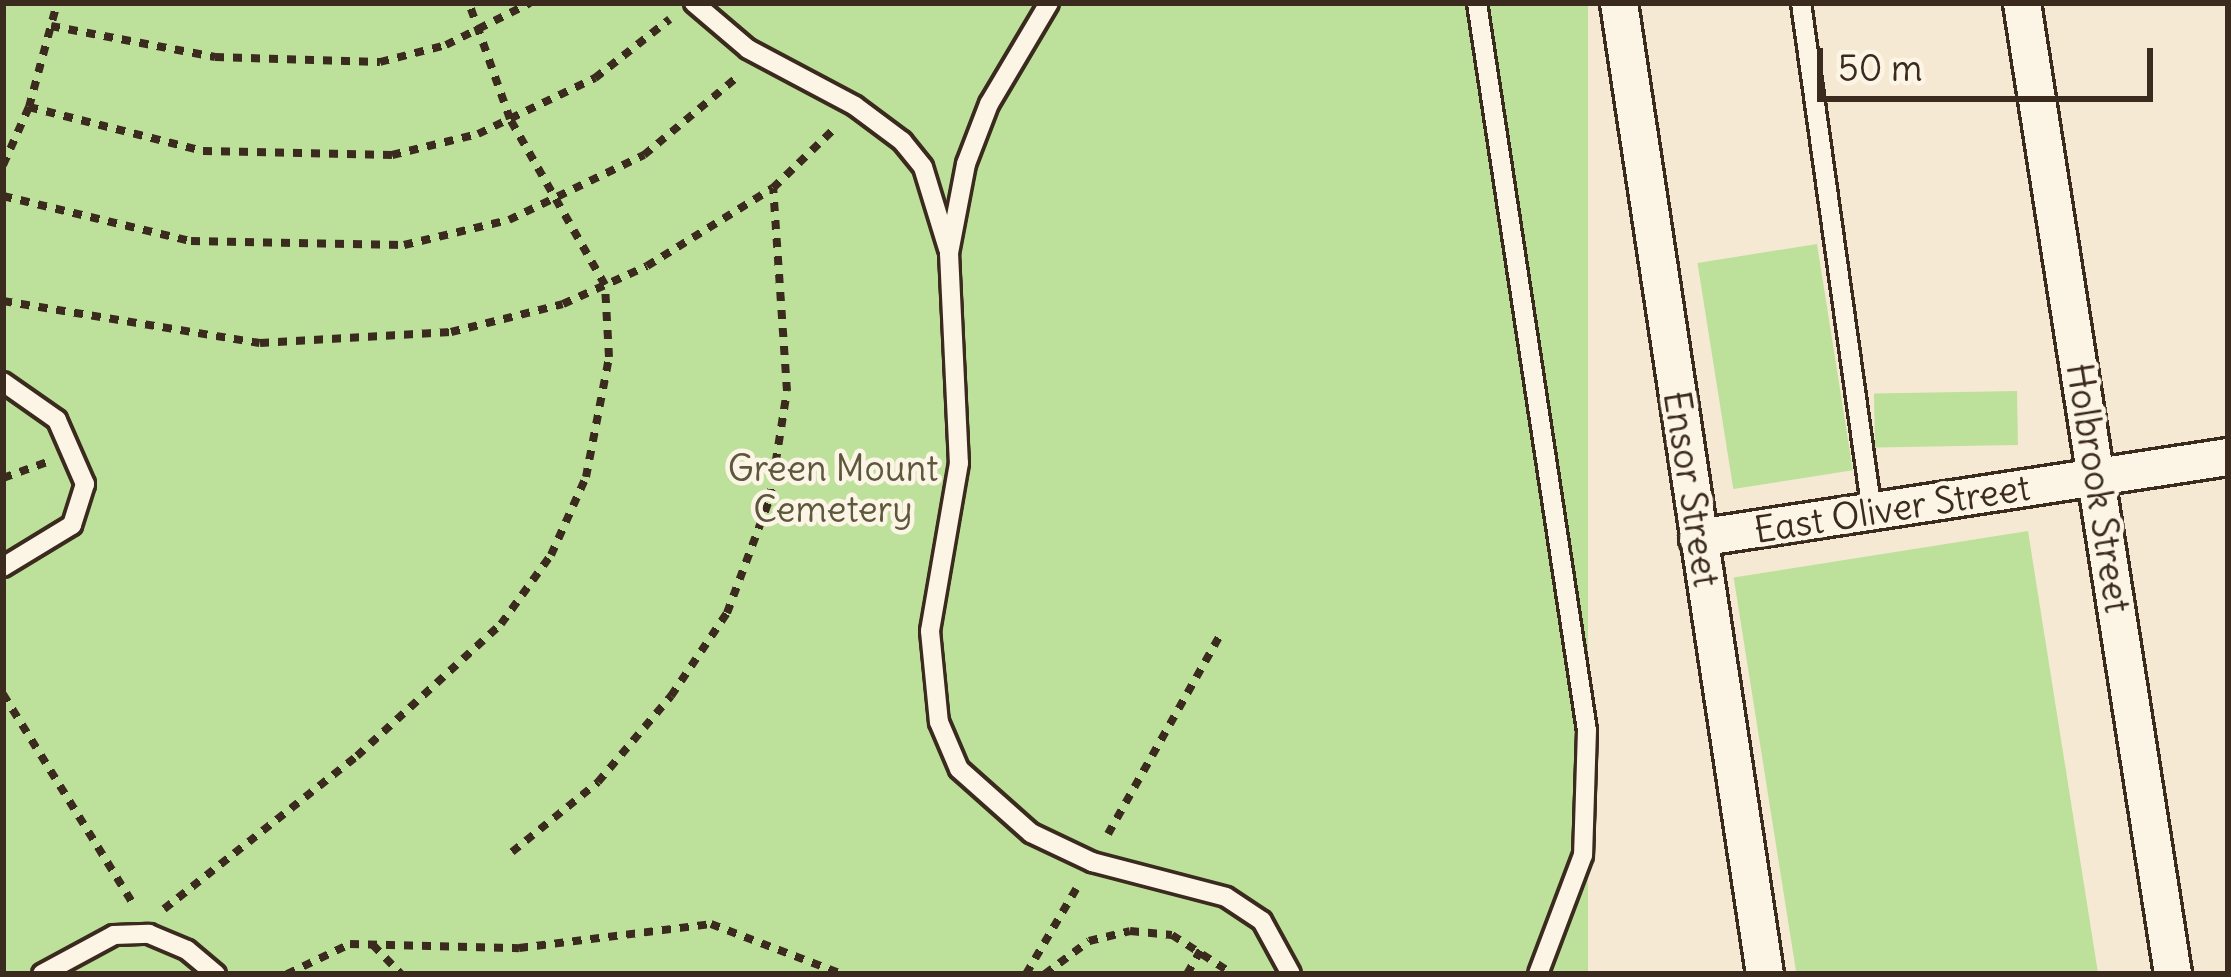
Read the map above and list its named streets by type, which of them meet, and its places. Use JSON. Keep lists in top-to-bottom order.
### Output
{
  "streets": {
    "street": ["Holbrook Street", "Ensor Street", "East Oliver Street"]
  },
  "crossings": [
    ["Holbrook Street", "East Oliver Street"],
    ["Ensor Street", "East Oliver Street"]
  ],
  "parks": ["Green Mount Cemetery"],
  "scale_bar": "50 m"
}
